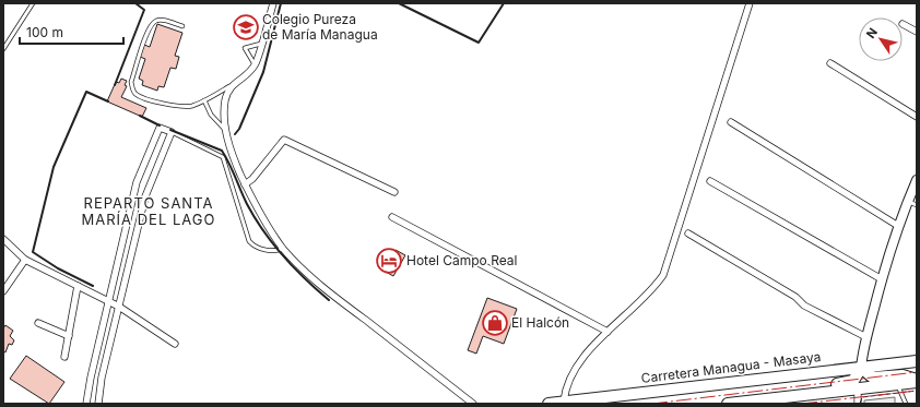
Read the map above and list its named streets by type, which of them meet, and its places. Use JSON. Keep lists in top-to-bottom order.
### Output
{
  "streets": {
    "highway": ["Carretera Managua - Masaya"]
  },
  "districts": ["REPARTO SANTA MARÍA DEL LAGO"],
  "places": {
    "school or university": ["Colegio Pureza de María Managua"],
    "hotel": ["Hotel Campo Real"],
    "shop": ["El Halcón"]
  },
  "scale_bar": "100 m",
  "north": "top left"
}
